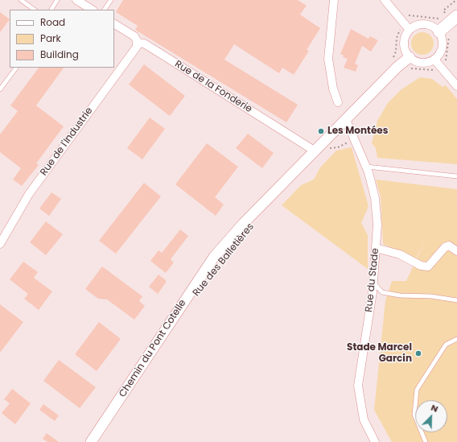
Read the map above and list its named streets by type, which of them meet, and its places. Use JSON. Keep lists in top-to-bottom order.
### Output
{
  "streets": {
    "street": [
      "Rue de la Fonderie",
      "Rue de l'Industrie",
      "Rue du Stade",
      "Chemin du Pont Cotelle"
    ]
  },
  "crossings": [
    ["Rue de la Fonderie", "Rue de l'Industrie"],
    ["Rue de la Fonderie", "Chemin du Pont Cotelle"],
    ["Rue du Stade", "Chemin du Pont Cotelle"]
  ],
  "places": ["Les Montées", "Stade Marcel Garcin"],
  "legend": ["Road", "Park", "Building"],
  "north": "top right"
}
